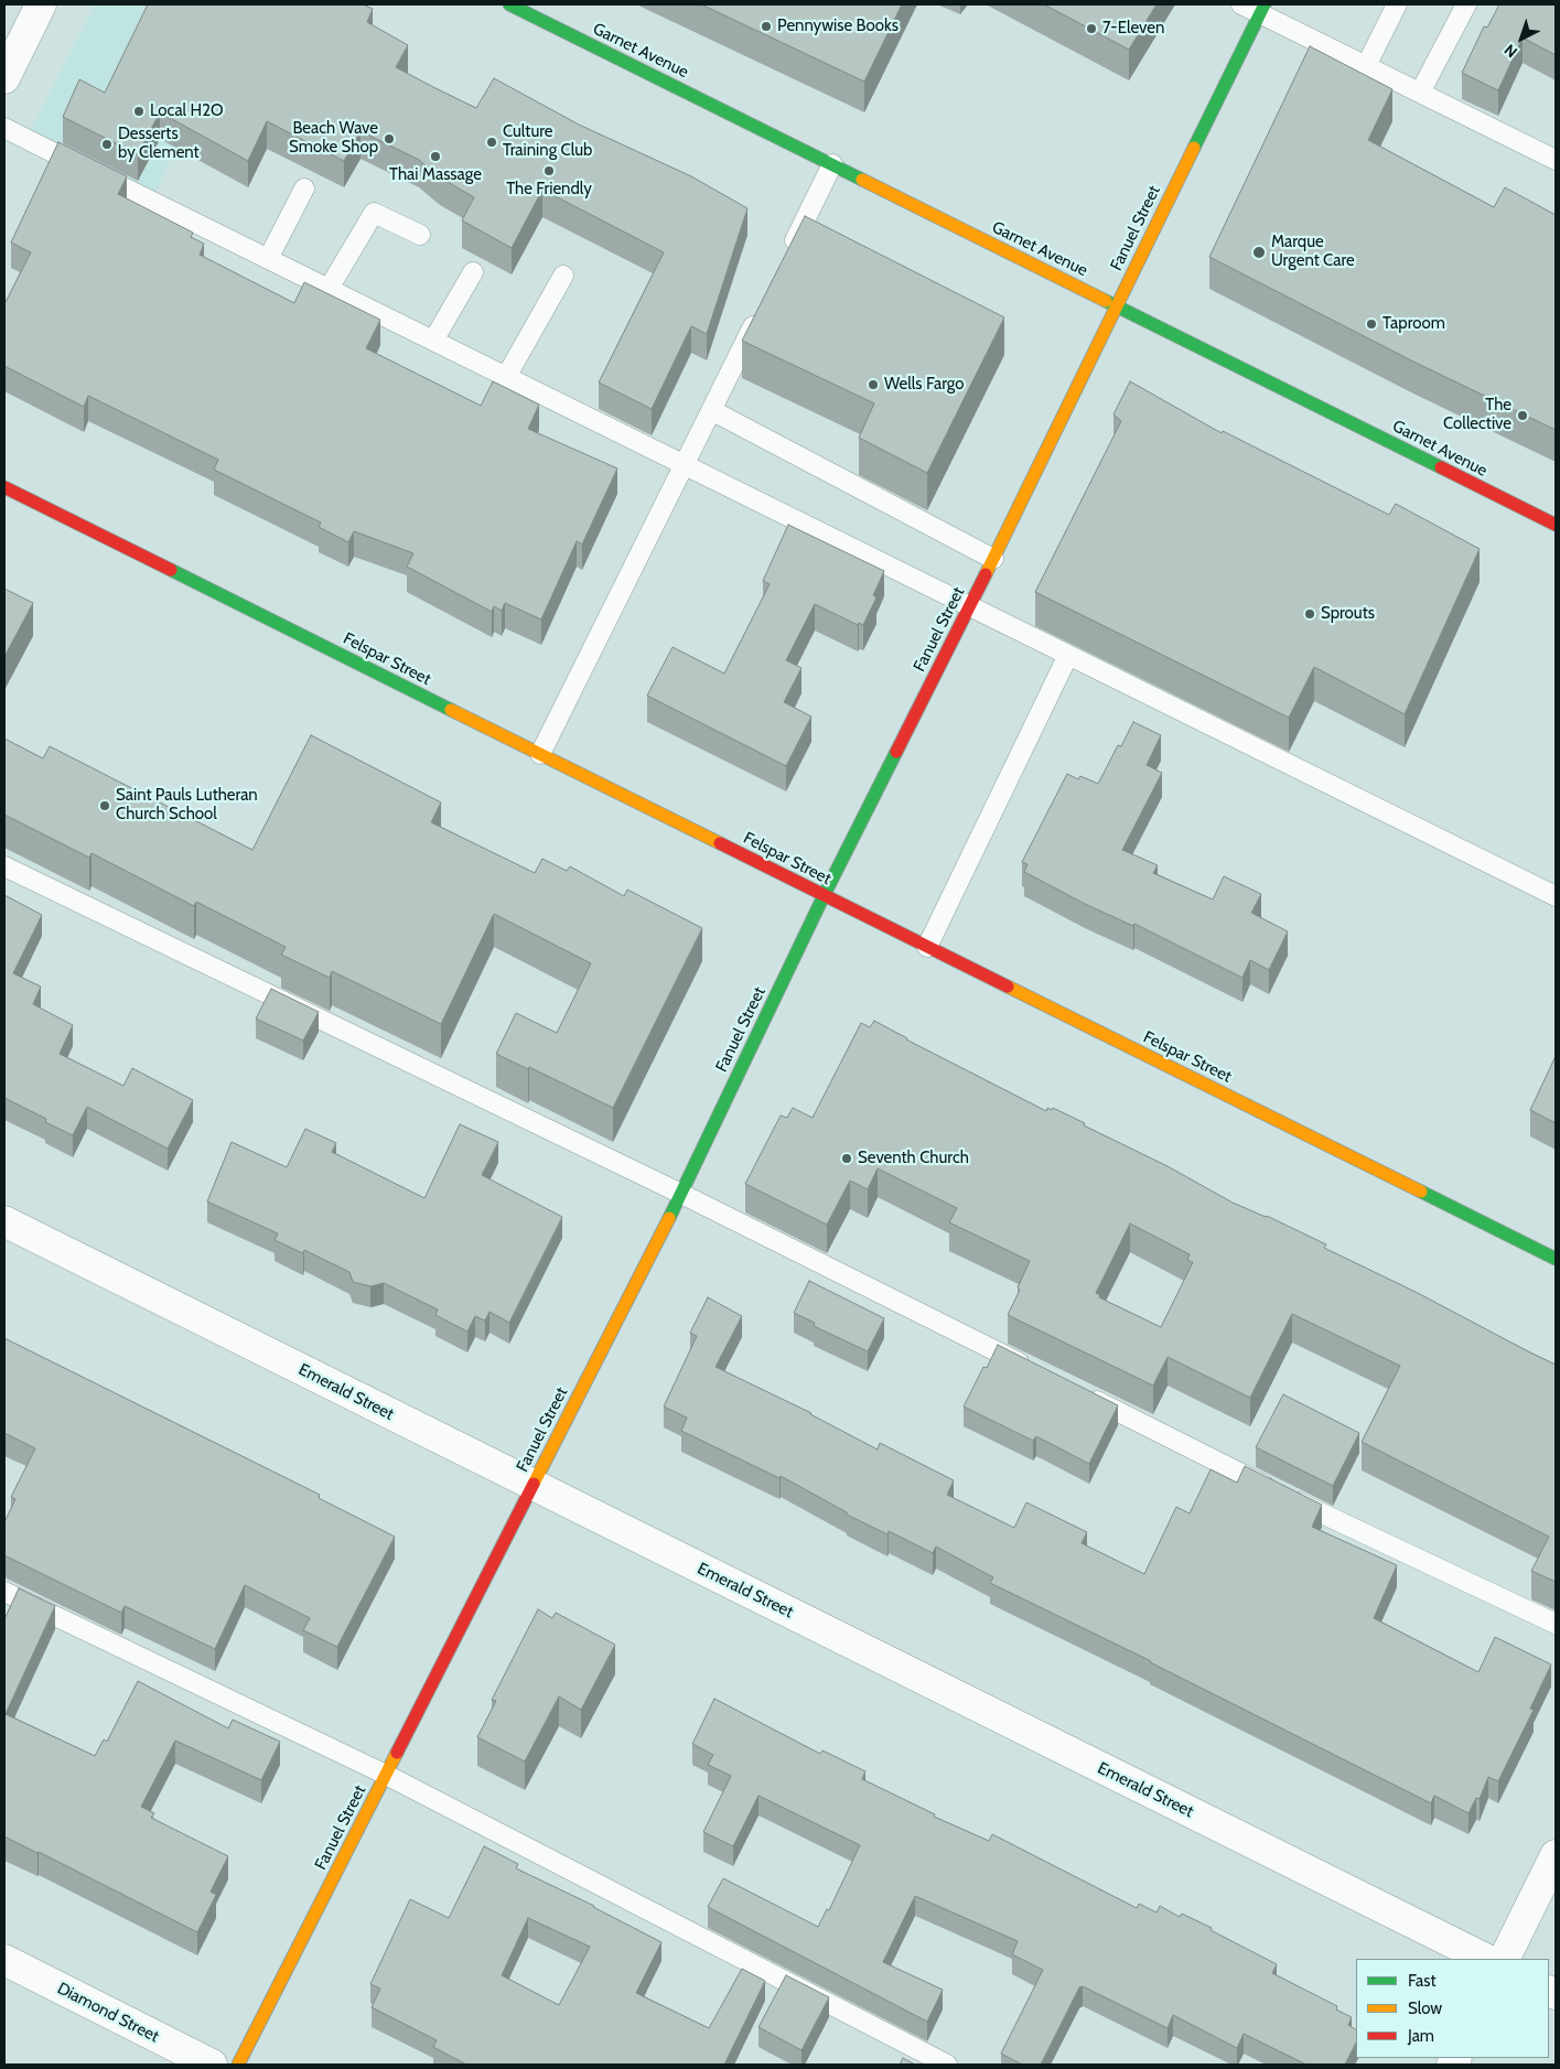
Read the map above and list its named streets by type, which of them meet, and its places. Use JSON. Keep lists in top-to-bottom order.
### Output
{
  "streets": {
    "street": [
      "Garnet Avenue",
      "Fanuel Street",
      "Felspar Street",
      "Emerald Street",
      "Diamond Street"
    ]
  },
  "crossings": [
    ["Garnet Avenue", "Fanuel Street"],
    ["Fanuel Street", "Felspar Street"],
    ["Fanuel Street", "Emerald Street"]
  ],
  "places": [
    "Pennywise Books",
    "7-Eleven",
    "Local H2O",
    "Beach Wave Smoke Shop",
    "Culture Training Club",
    "Desserts by Clement",
    "Thai Massage",
    "The Friendly",
    "Marque Urgent Care",
    "Taproom",
    "Wells Fargo",
    "The Collective",
    "Sprouts",
    "Saint Pauls Lutheran Church School",
    "Seventh Church"
  ],
  "legend": ["Fast", "Slow", "Jam"],
  "north": "bottom left"
}
